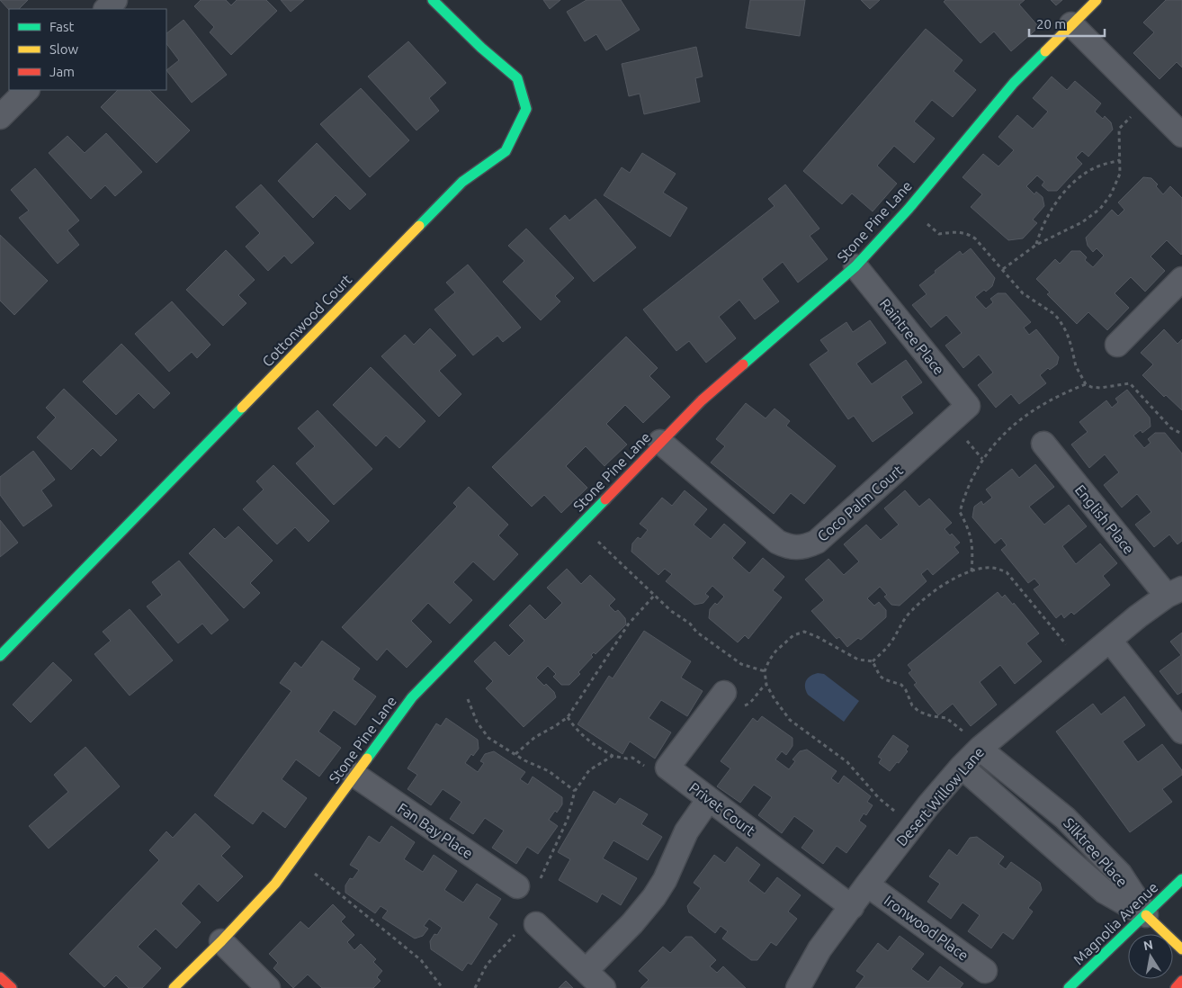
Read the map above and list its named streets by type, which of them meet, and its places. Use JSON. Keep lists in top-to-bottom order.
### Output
{
  "streets": {
    "street": [
      "Stone Pine Lane",
      "Cottonwood Court",
      "Raintree Place",
      "Coco Palm Court",
      "English Place",
      "Desert Willow Lane",
      "Privet Court",
      "Fan Bay Place",
      "Silktree Place",
      "Magnolia Avenue",
      "Ironwood Place"
    ]
  },
  "crossings": [
    ["Stone Pine Lane", "Raintree Place"],
    ["Stone Pine Lane", "Coco Palm Court"],
    ["Stone Pine Lane", "Fan Bay Place"],
    ["Raintree Place", "Coco Palm Court"],
    ["English Place", "Desert Willow Lane"],
    ["Desert Willow Lane", "Privet Court"],
    ["Desert Willow Lane", "Silktree Place"],
    ["Desert Willow Lane", "Ironwood Place"],
    ["Silktree Place", "Magnolia Avenue"]
  ],
  "legend": ["Fast", "Slow", "Jam"],
  "scale_bar": "20 m",
  "north": "top"
}
